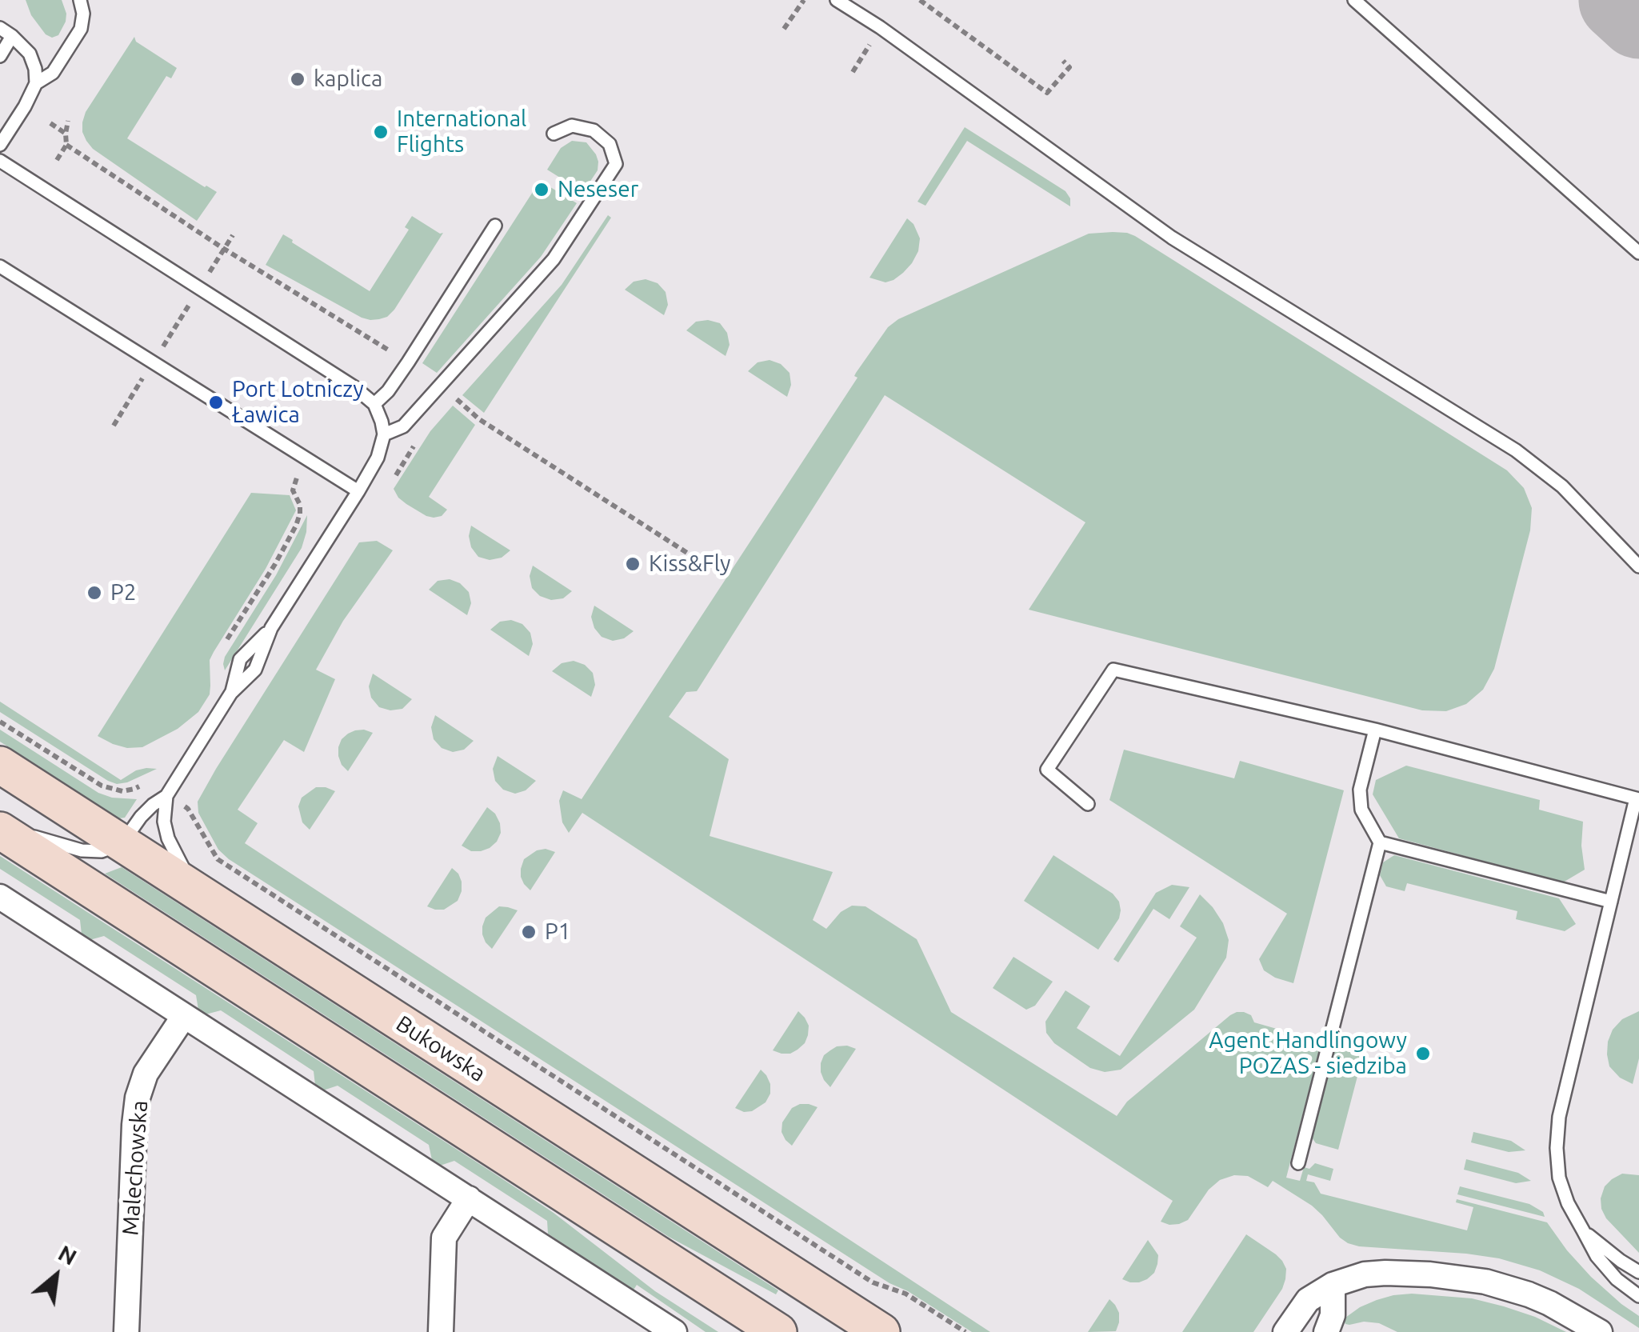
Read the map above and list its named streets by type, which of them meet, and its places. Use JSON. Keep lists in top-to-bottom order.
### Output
{
  "streets": {
    "main road": ["Bukowska"],
    "street": ["Malechowska"]
  },
  "places": [
    "kaplica",
    "International Flights",
    "Neseser",
    "Port Lotniczy Ławica",
    "Kiss&Fly",
    "P2",
    "P1",
    "Agent Handlingowy POZAS - siedziba"
  ],
  "north": "top right"
}
